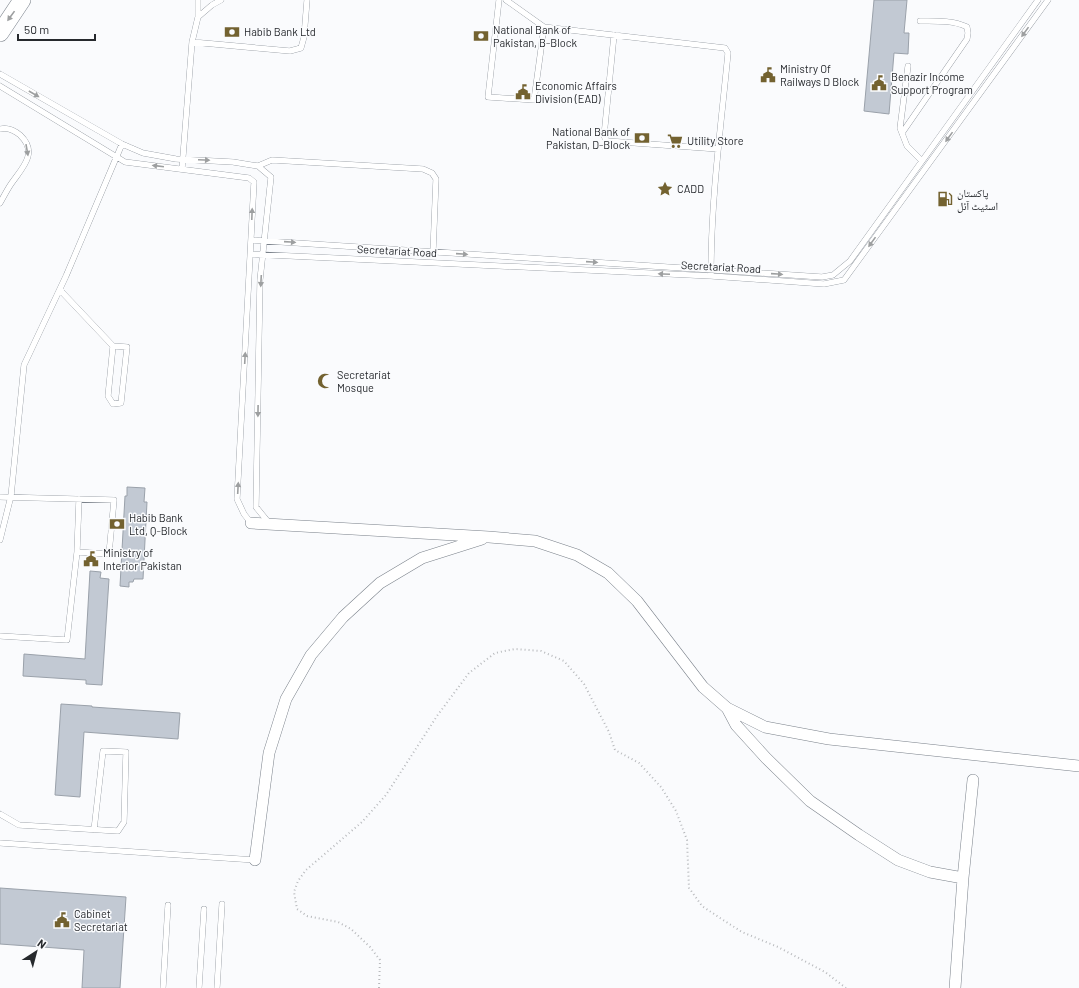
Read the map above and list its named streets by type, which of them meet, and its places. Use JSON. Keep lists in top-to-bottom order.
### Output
{
  "streets": {
    "lane": ["Secretariat Road"]
  },
  "places": {
    "bank": [
      "Habib Bank Ltd",
      "National Bank of Pakistan, B-Block",
      "National Bank of Pakistan, D-Block",
      "Habib Bank Ltd, Q-Block"
    ],
    "public building": [
      "Ministry Of Railways D Block",
      "Benazir Income Support Program",
      "Economic Affairs Division (EAD)",
      "Ministry of Interior Pakistan",
      "Cabinet Secretariat"
    ],
    "supermarket": ["Utility Store"],
    "place": ["CADD"],
    "fuel station": ["پاکستان اسٹیٹ آئل"],
    "mosque": ["Secretariat Mosque"]
  },
  "scale_bar": "50 m",
  "north": "top right"
}
